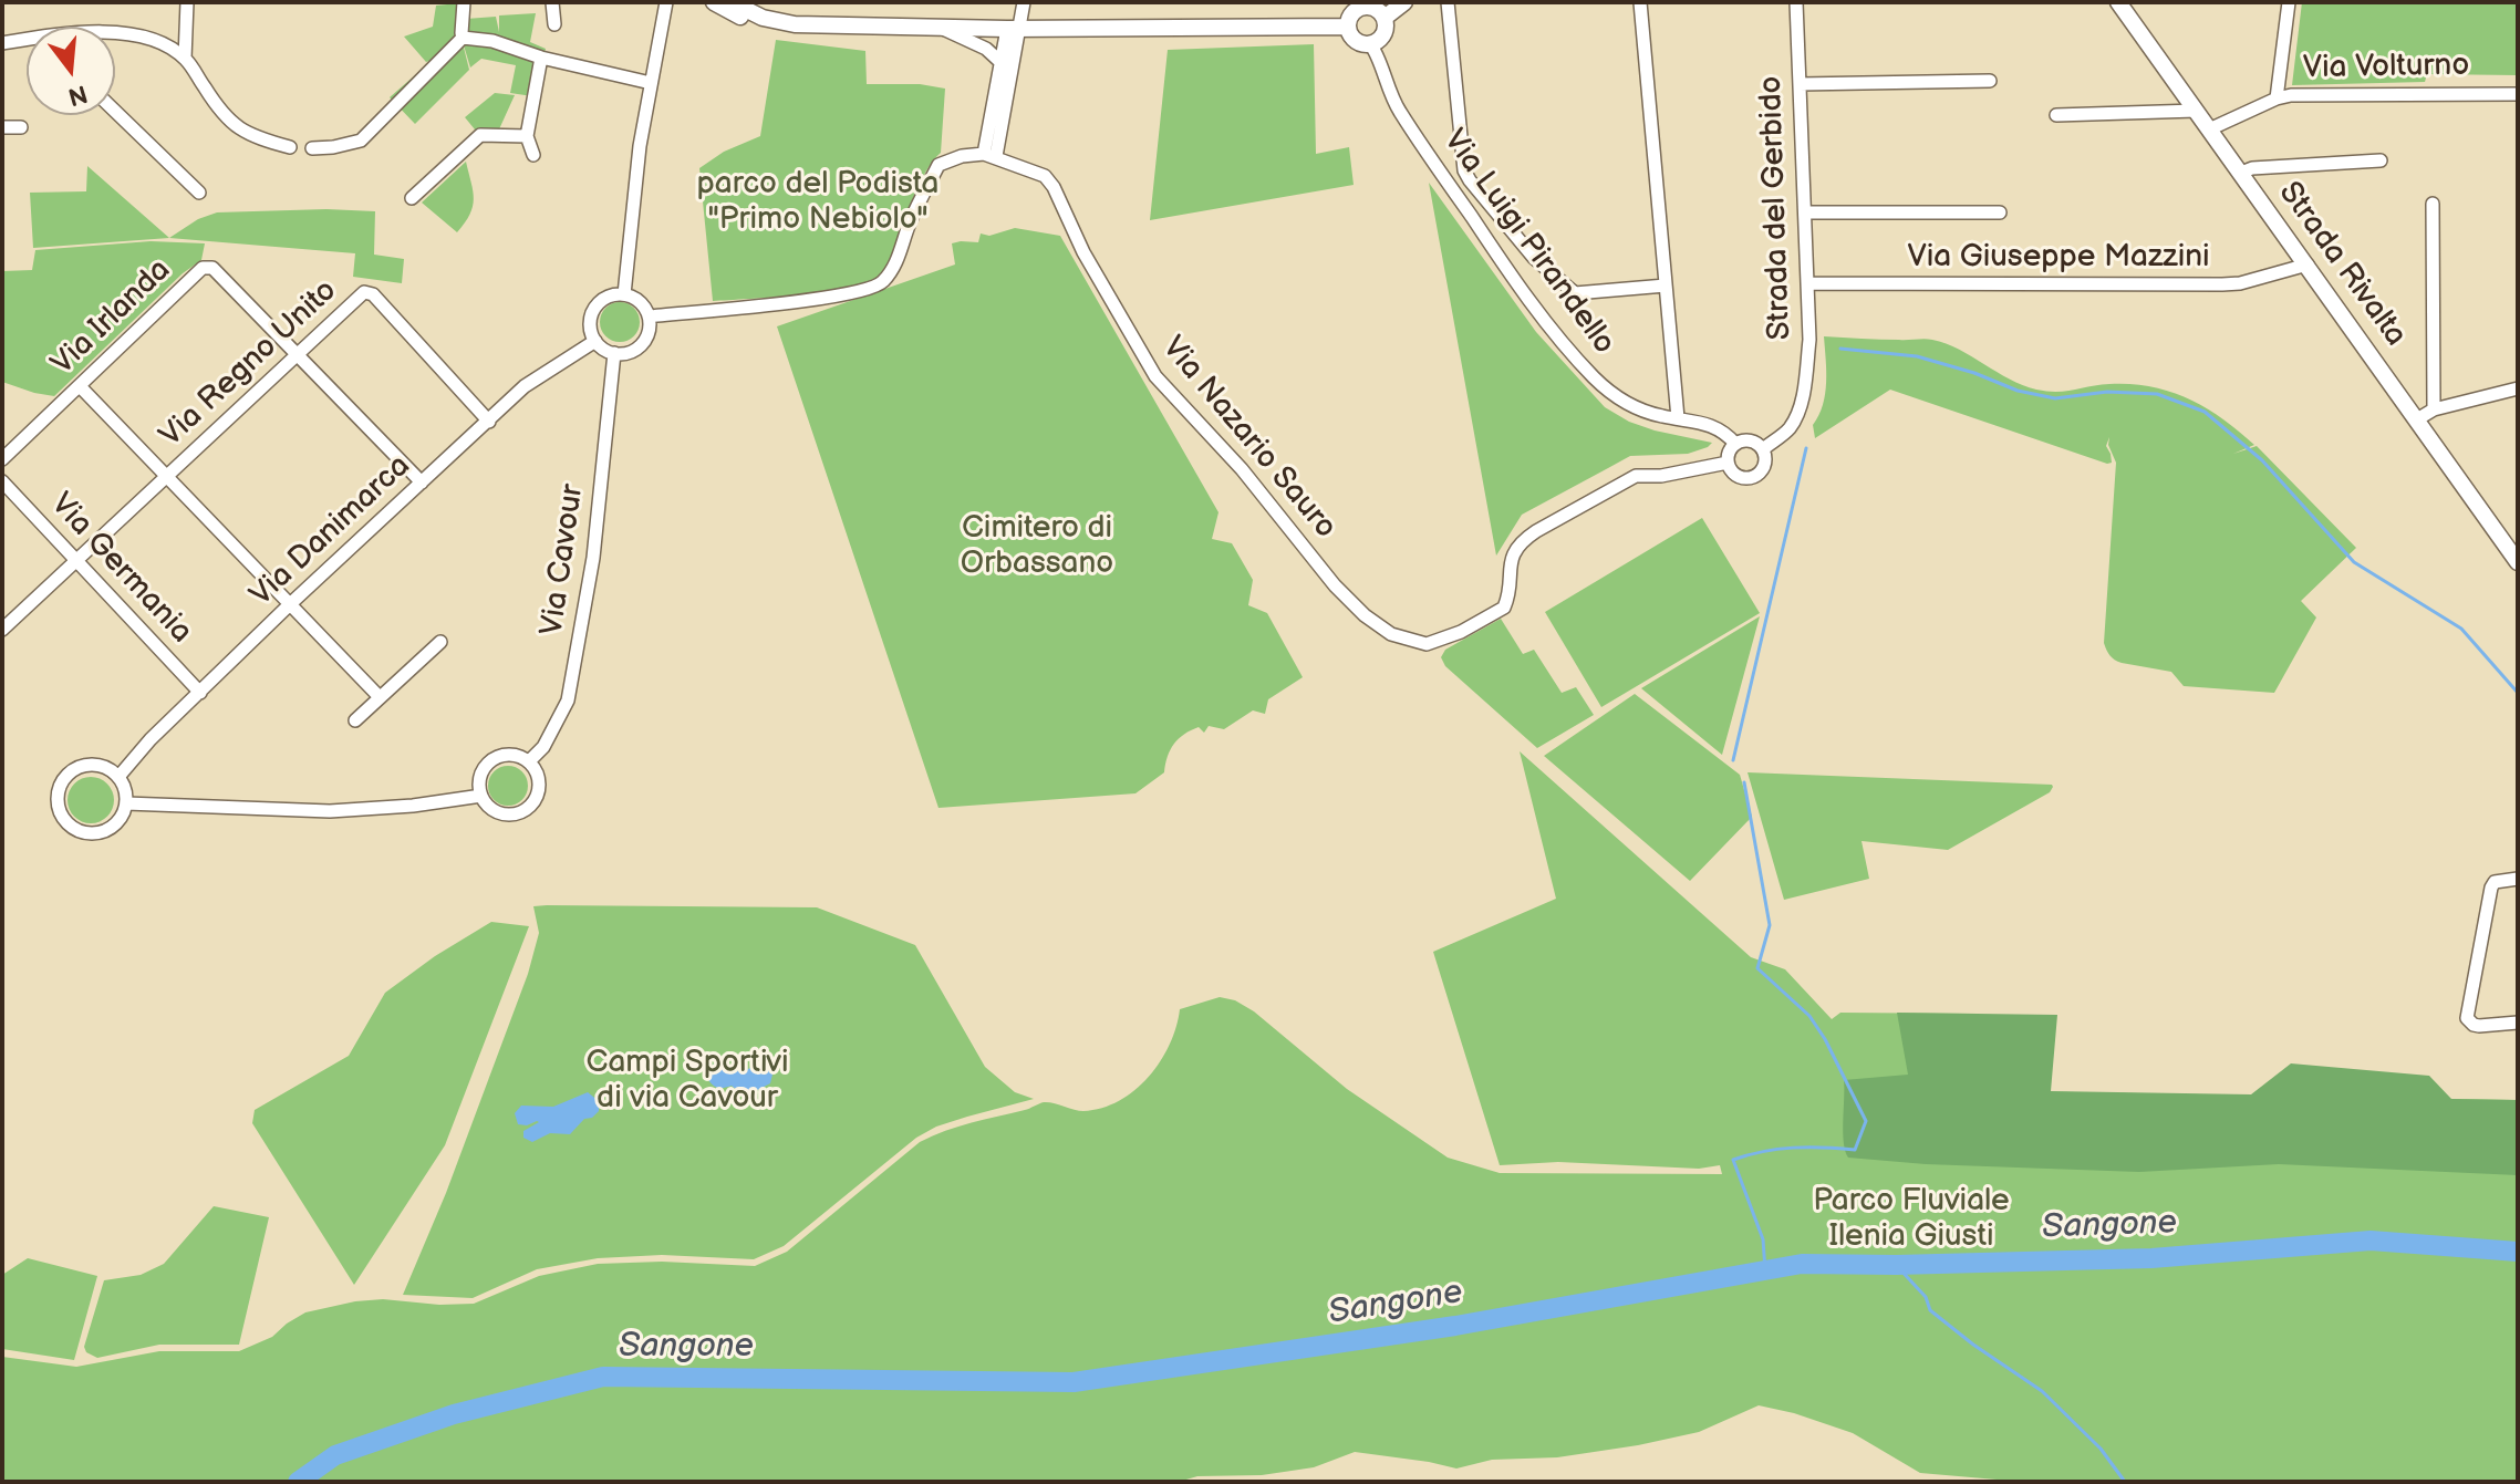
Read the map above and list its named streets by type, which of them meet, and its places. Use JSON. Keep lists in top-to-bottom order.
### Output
{
  "streets": {
    "street": [
      "Via Volturno",
      "Strada del Gerbido",
      "Via Luigi Pirandello",
      "Via Giuseppe Mazzini",
      "Strada Rivalta",
      "Via Irlanda",
      "Via Regno Unito",
      "Via Nazario Sauro",
      "Via Danimarca",
      "Via Cavour",
      "Via Germania"
    ]
  },
  "crossings": [
    ["Via Volturno", "Strada Rivalta"],
    ["Strada del Gerbido", "Via Luigi Pirandello"],
    ["Strada del Gerbido", "Via Giuseppe Mazzini"],
    ["Strada del Gerbido", "Via Nazario Sauro"],
    ["Via Luigi Pirandello", "Via Nazario Sauro"],
    ["Via Giuseppe Mazzini", "Strada Rivalta"],
    ["Via Irlanda", "Via Regno Unito"],
    ["Via Irlanda", "Via Danimarca"],
    ["Via Regno Unito", "Via Danimarca"],
    ["Via Regno Unito", "Via Germania"],
    ["Via Danimarca", "Via Cavour"],
    ["Via Danimarca", "Via Germania"]
  ],
  "water": ["Sangone"],
  "parks": [
    "parco del Podista \"Primo Nebiolo\"",
    "Cimitero di Orbassano",
    "Campi Sportivi di via Cavour",
    "Parco Fluviale Ilenia Giusti"
  ],
  "north": "bottom"
}
